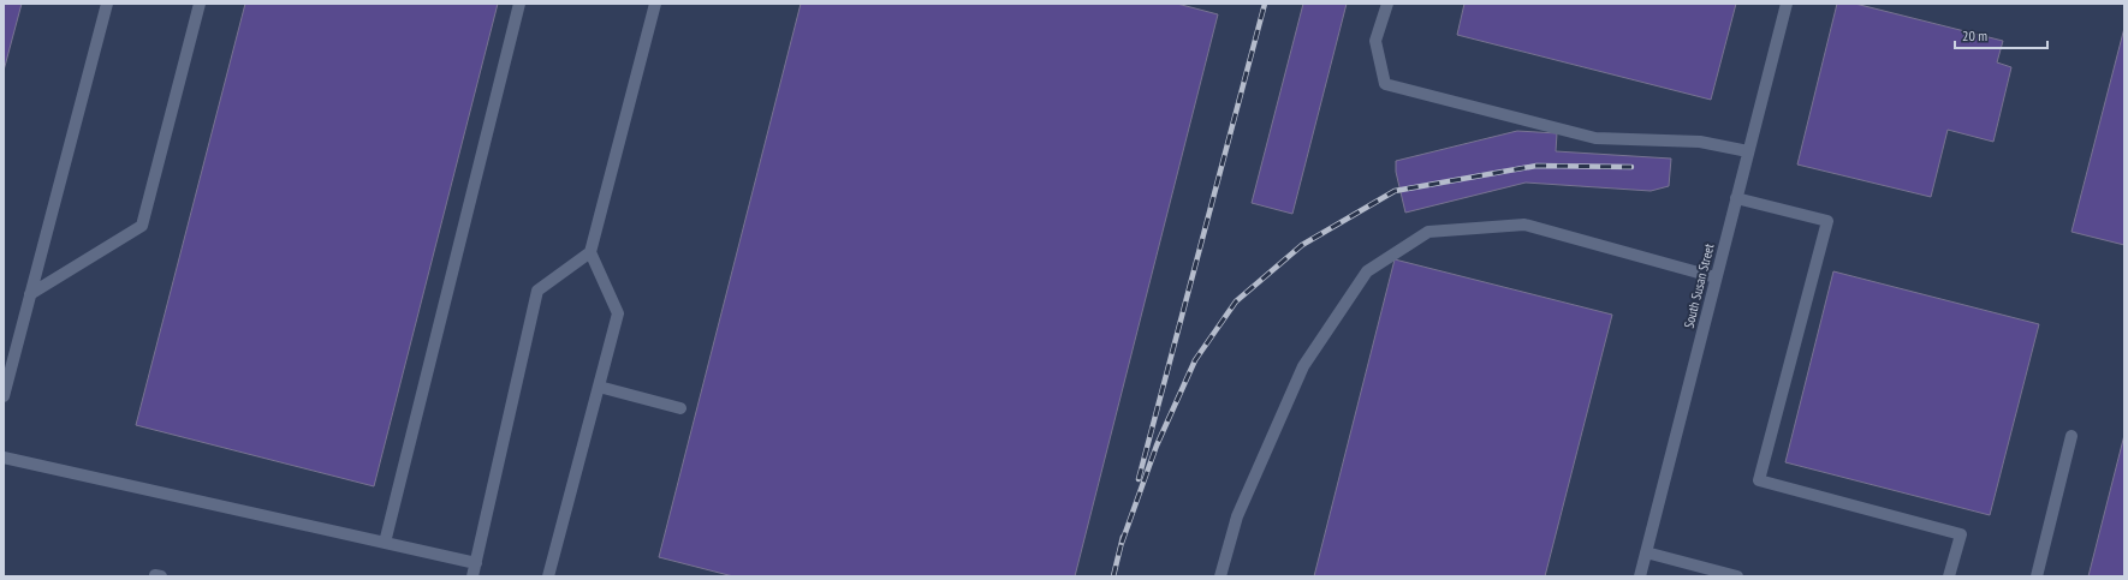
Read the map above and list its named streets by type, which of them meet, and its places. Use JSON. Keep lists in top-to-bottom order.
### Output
{
  "streets": {
    "street": ["South Susan Street"]
  },
  "scale_bar": "20 m"
}
